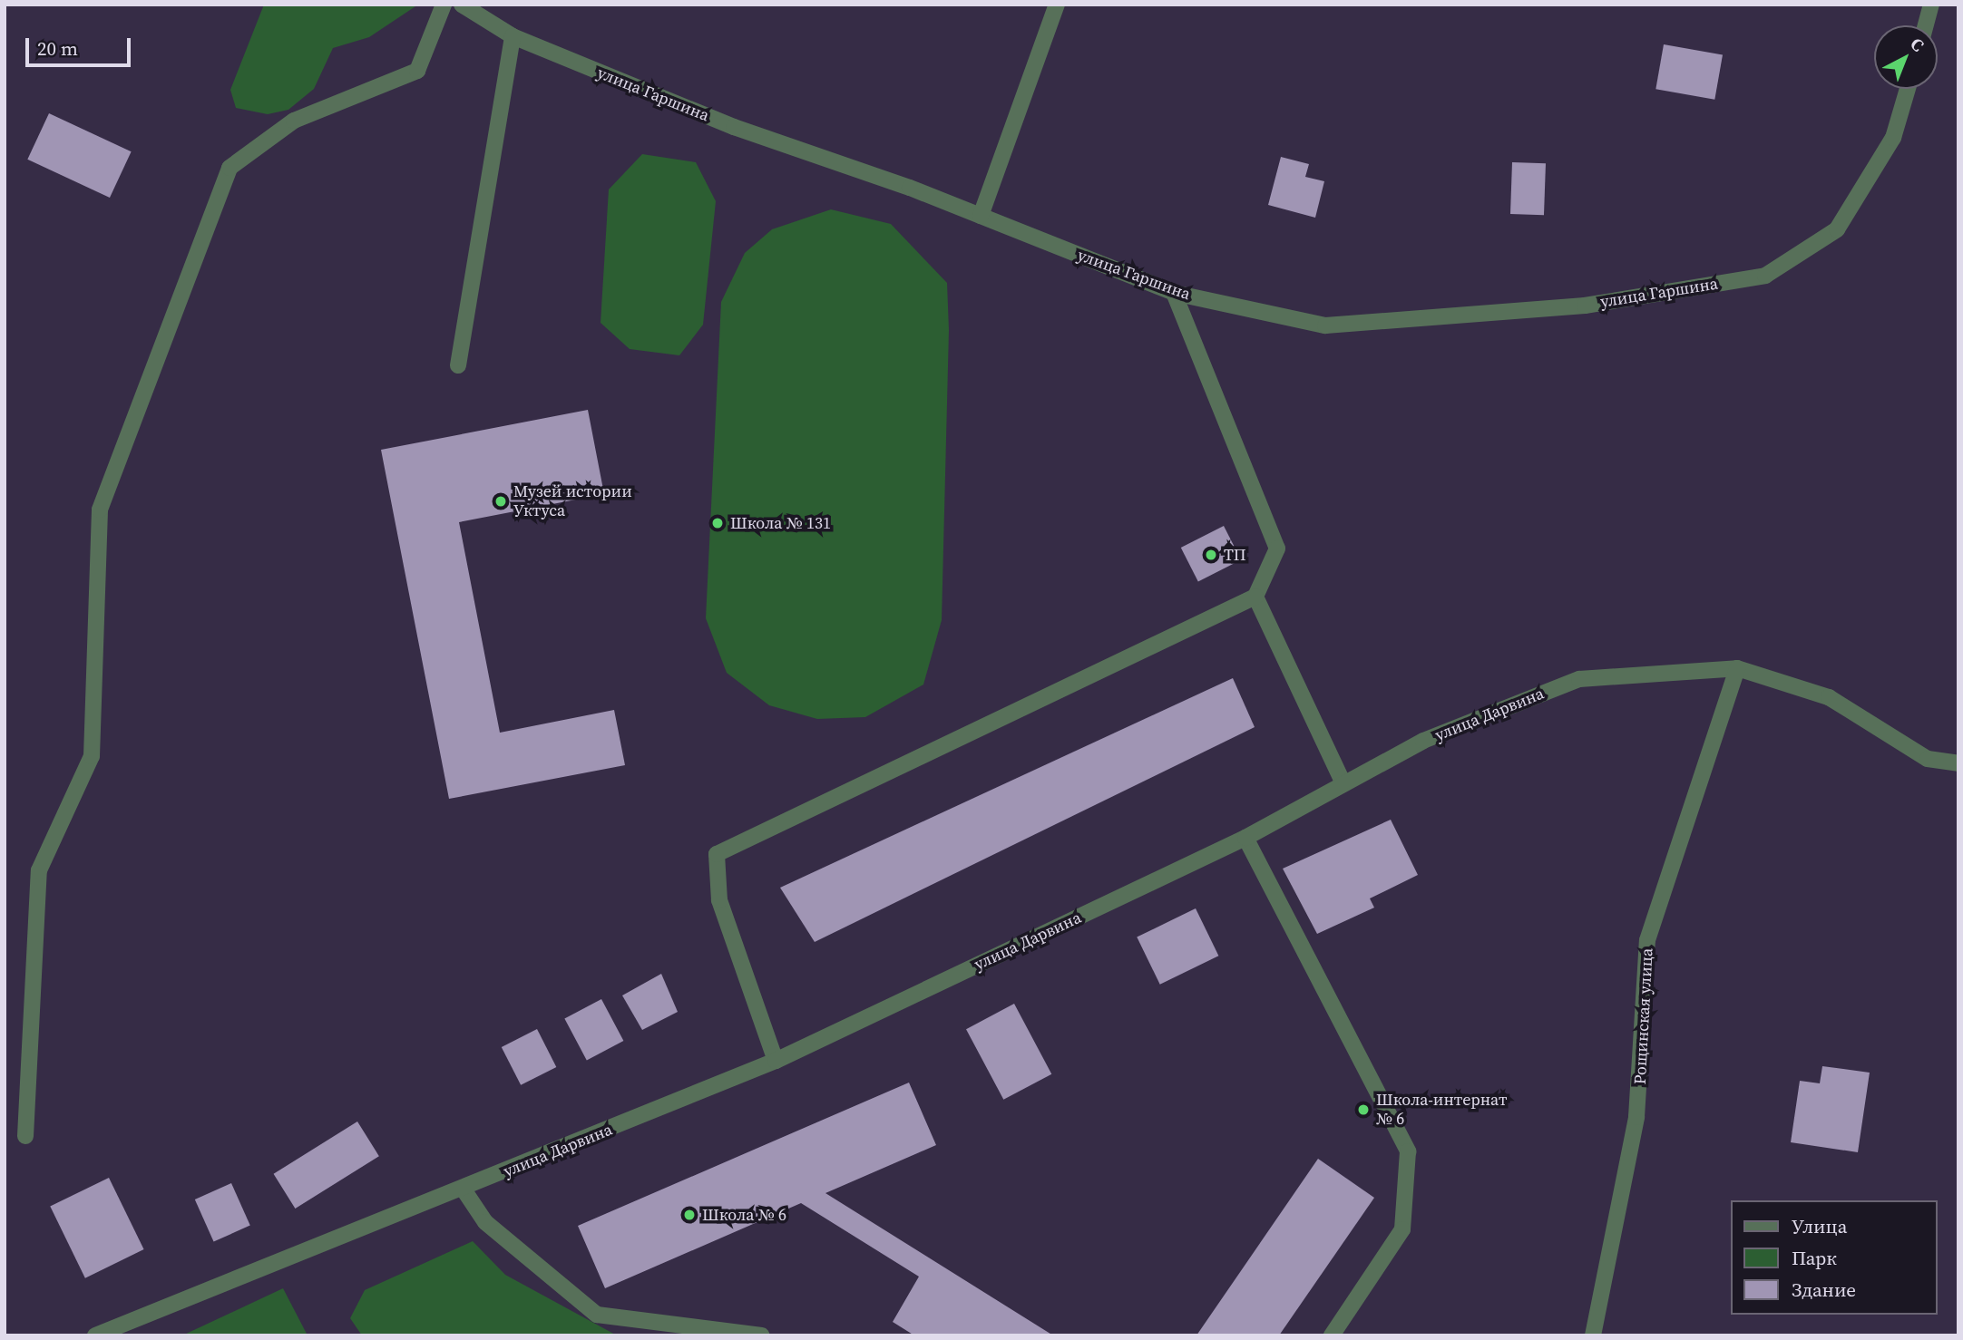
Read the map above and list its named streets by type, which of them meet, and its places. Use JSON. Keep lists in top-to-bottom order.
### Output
{
  "streets": {
    "street": ["улица Гаршина", "улица Дарвина", "Рощинская улица"]
  },
  "crossings": [
    ["улица Дарвина", "Рощинская улица"]
  ],
  "places": [
    "Музей истории Уктуса",
    "Школа № 131",
    "ТП",
    "Школа-интернат № 6",
    "Школа № 6"
  ],
  "legend": ["Улица", "Парк", "Здание"],
  "scale_bar": "20 m",
  "north": "top right"
}
